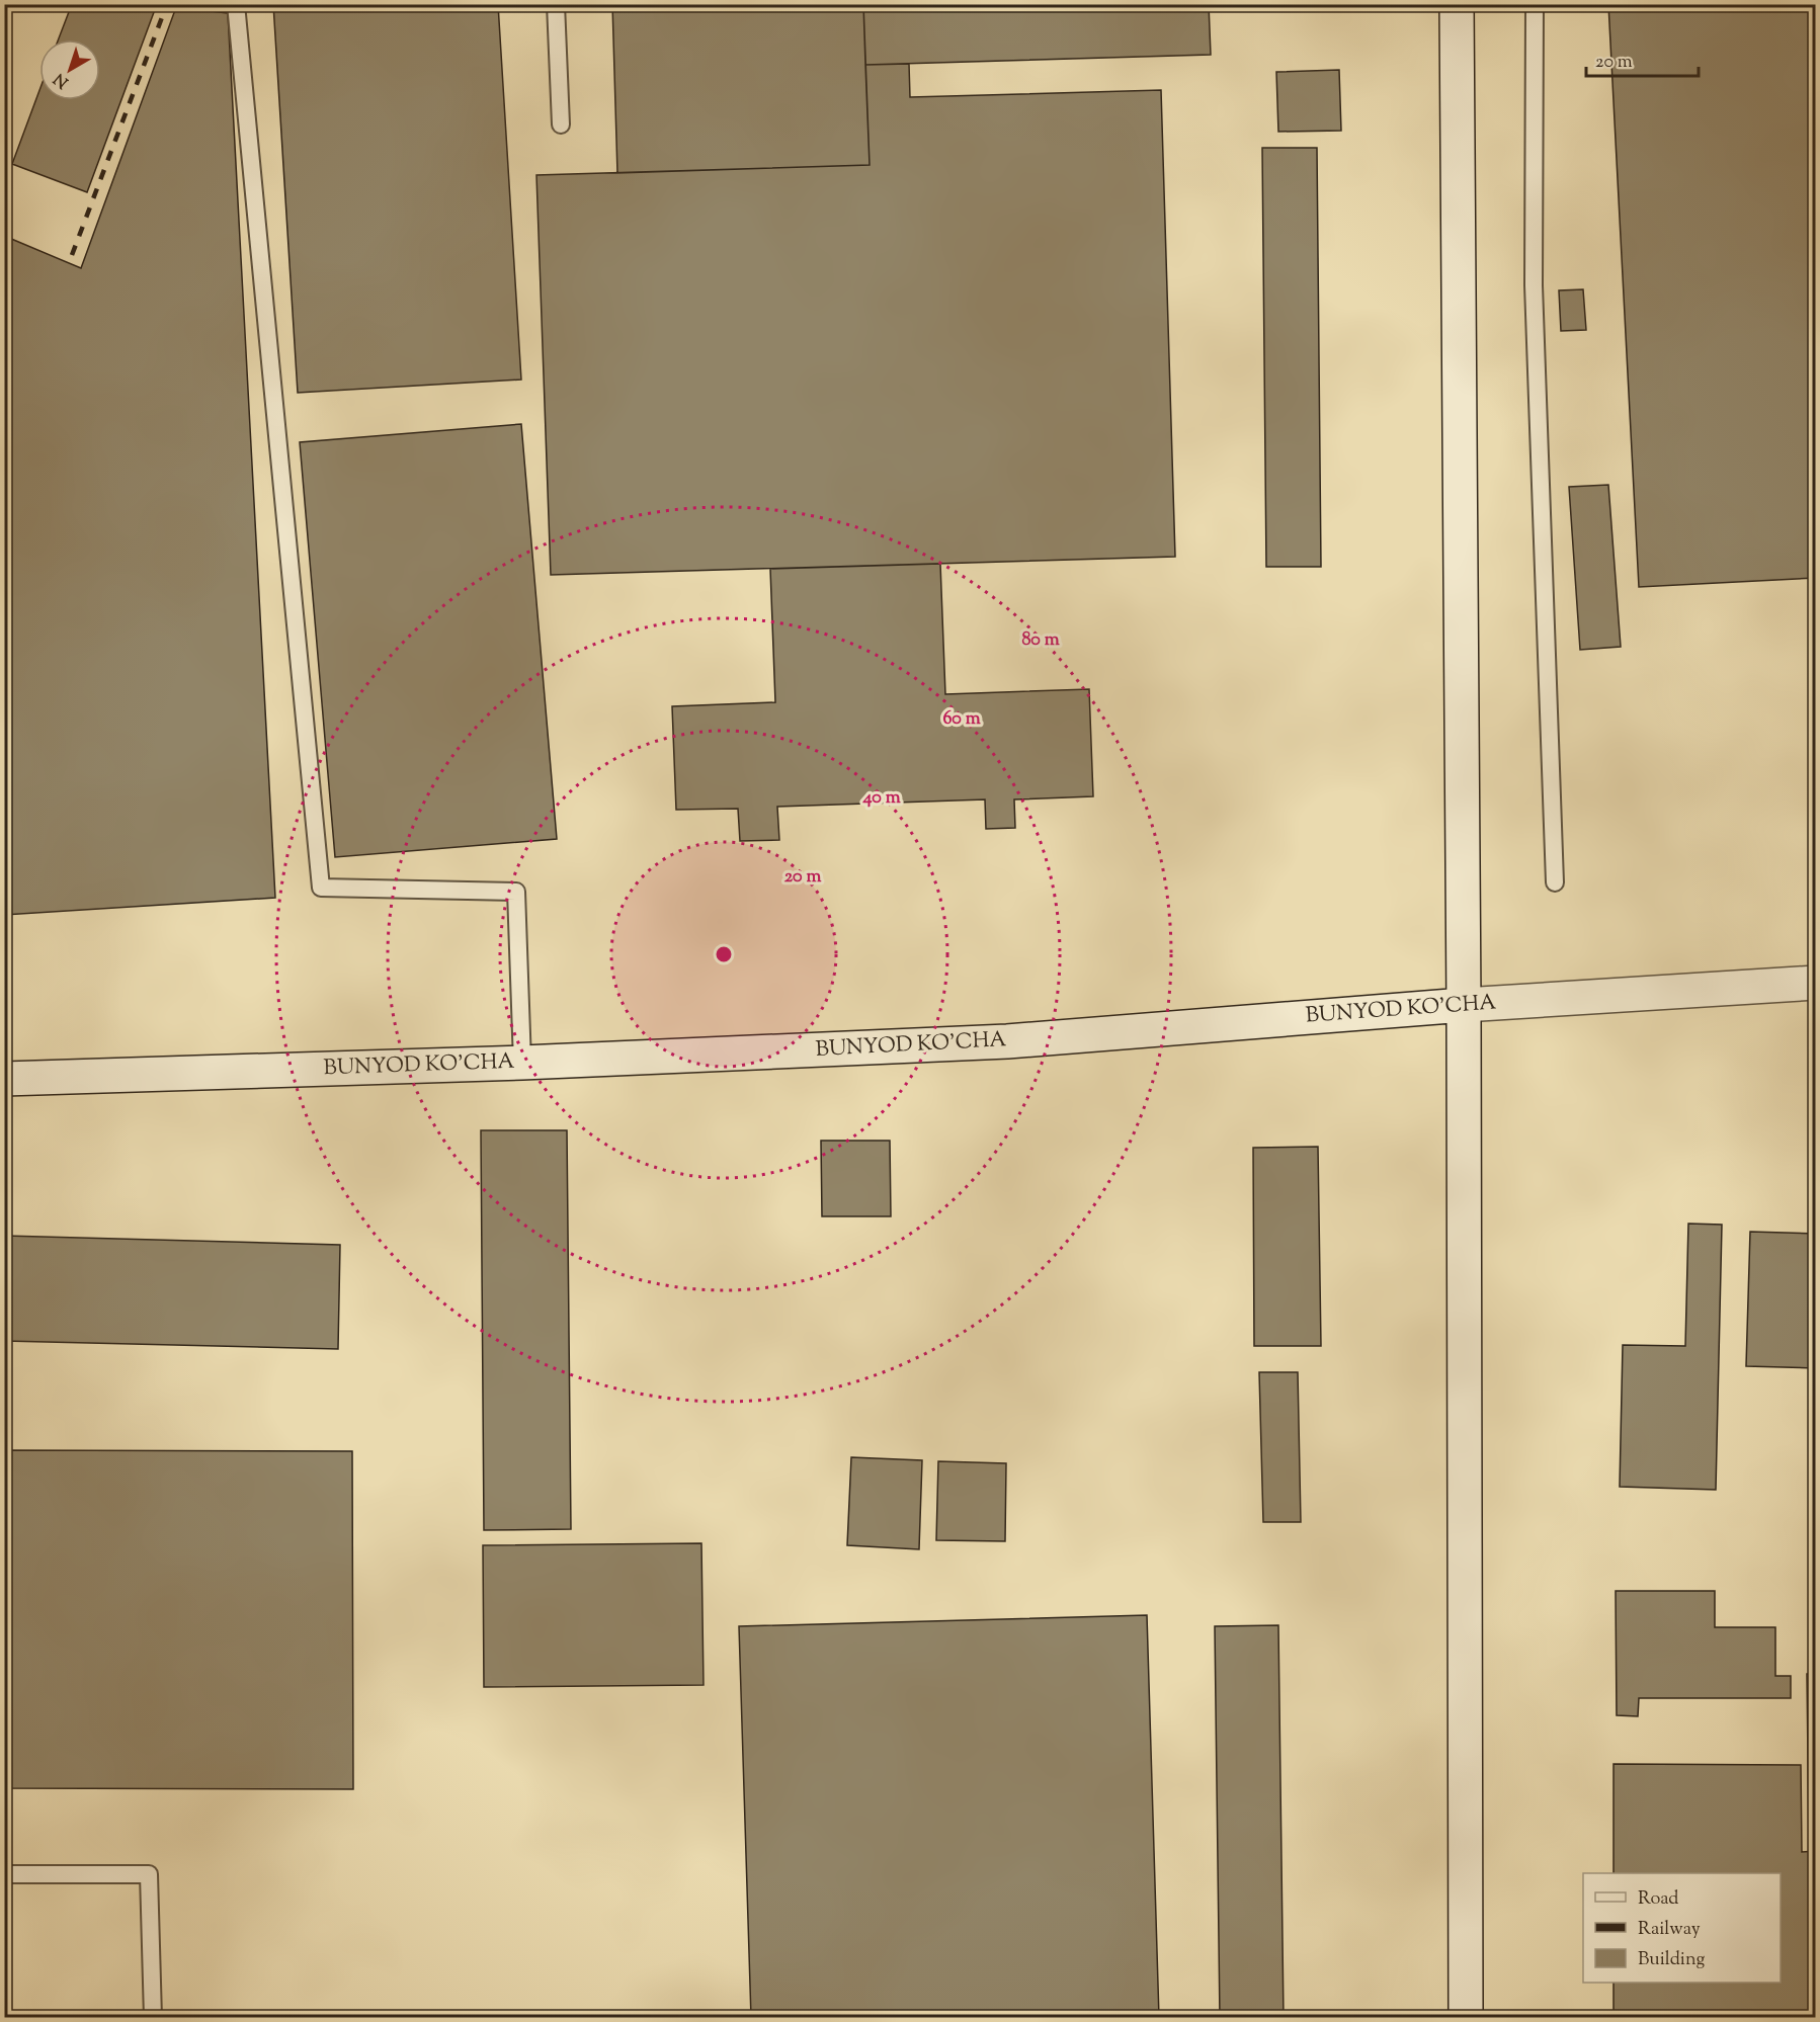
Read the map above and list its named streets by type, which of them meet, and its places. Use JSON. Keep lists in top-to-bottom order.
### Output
{
  "streets": {
    "street": ["BUNYOD KO'CHA"]
  },
  "legend": ["Road", "Railway", "Building"],
  "scale_bar": "20 m",
  "north": "bottom left",
  "rings": [
    "80 m",
    "60 m",
    "40 m",
    "20 m"
  ]
}
